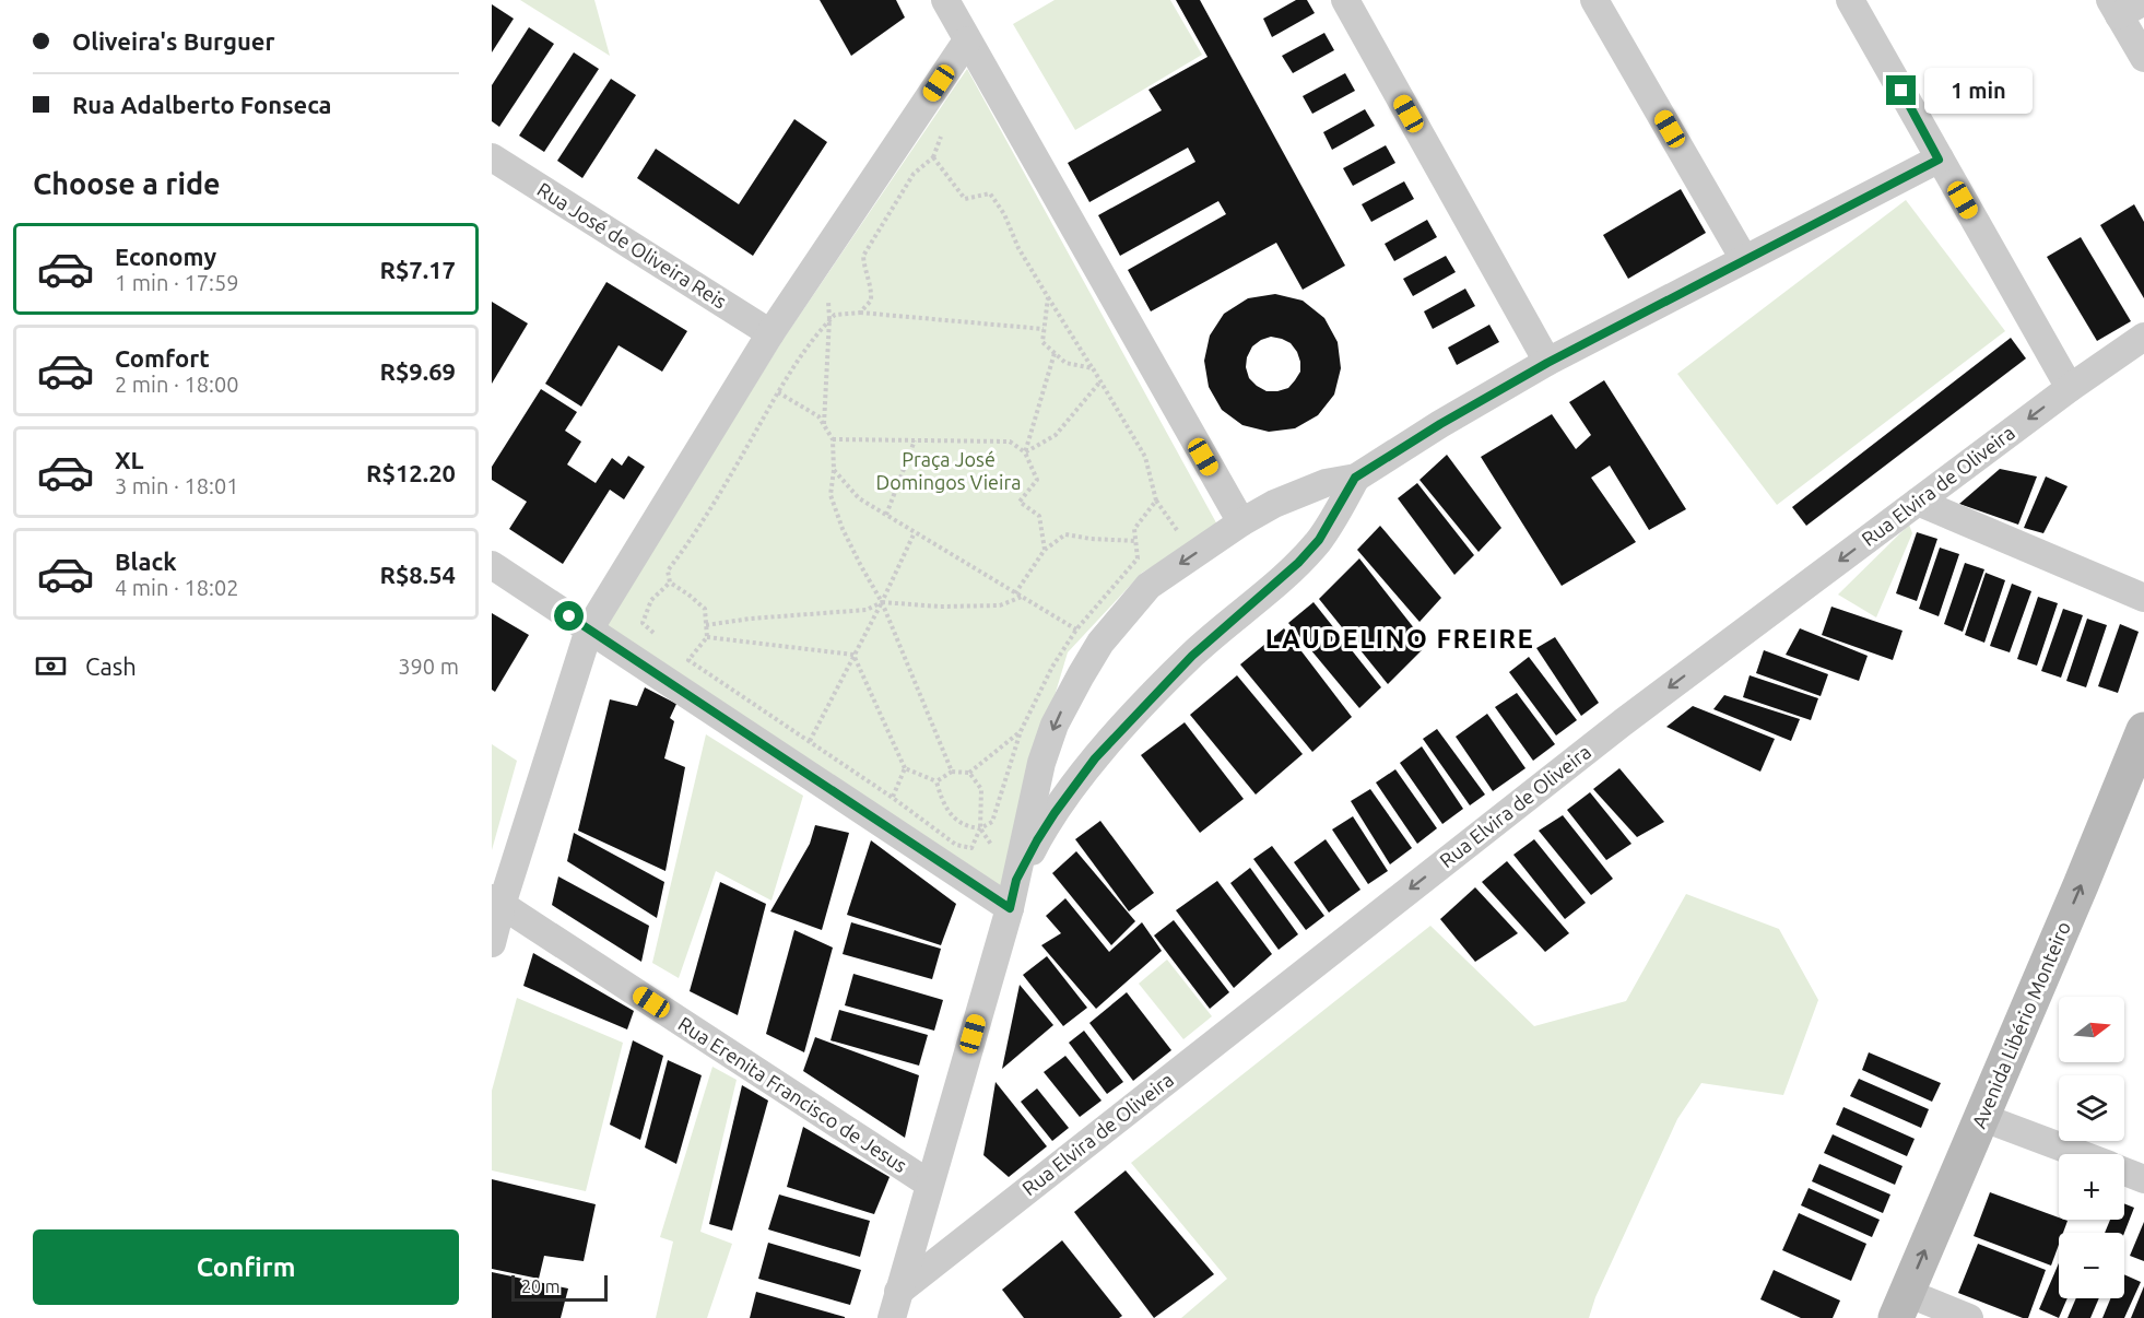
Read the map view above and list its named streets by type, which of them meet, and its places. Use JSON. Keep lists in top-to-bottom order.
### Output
{
  "streets": {
    "main road": ["Avenida Libério Monteiro"],
    "street": ["Rua José de Oliveira Reis", "Rua Elvira de Oliveira", "Rua Erenita Francisco de Jesus"]
  },
  "one_way": ["Rua Elvira de Oliveira", "Avenida Libério Monteiro"],
  "districts": ["LAUDELINO FREIRE"],
  "parks": ["Praça José Domingos Vieira"],
  "scale_bar": "20 m",
  "north": "right",
  "page": {
    "banner": ["Oliveira's Burguer", "Rua Adalberto Fonseca"],
    "bubble": "1 min",
    "heading": "Choose a ride",
    "list": [
      {
        "name": "Economy",
        "note": "1 min · 17:59",
        "value": "R$7.17"
      },
      {
        "name": "Comfort",
        "note": "2 min · 18:00",
        "value": "R$9.69"
      },
      {
        "name": "XL",
        "note": "3 min · 18:01",
        "value": "R$12.20"
      },
      {
        "name": "Black",
        "note": "4 min · 18:02",
        "value": "R$8.54"
      }
    ],
    "pay": ["Cash", "390 m"],
    "map_buttons": ["+", "−"],
    "buttons": "Confirm",
    "scale": "20 m"
  }
}
